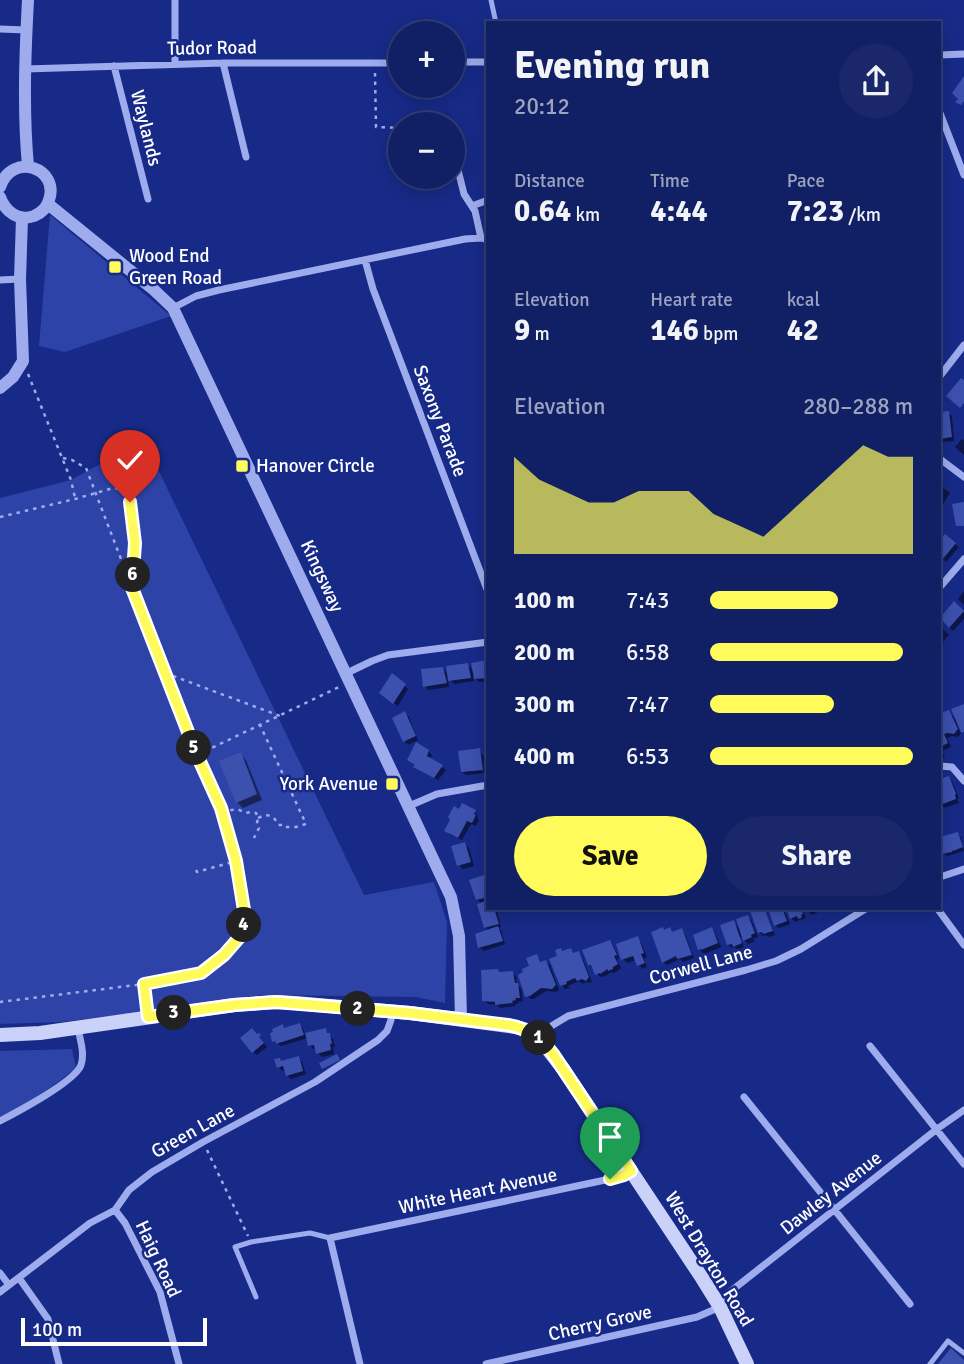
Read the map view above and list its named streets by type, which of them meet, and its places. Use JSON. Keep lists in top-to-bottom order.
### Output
{
  "streets": {
    "main road": ["West Drayton Road"],
    "street": [
      "Tudor Road",
      "Waylands",
      "Saxony Parade",
      "Kingsway",
      "Corwell Lane",
      "Green Lane",
      "White Heart Avenue",
      "Dawley Avenue",
      "Haig Road",
      "Cherry Grove"
    ]
  },
  "crossings": [
    ["Tudor Road", "Waylands"],
    ["Corwell Lane", "West Drayton Road"],
    ["Green Lane", "Haig Road"],
    ["White Heart Avenue", "West Drayton Road"],
    ["Dawley Avenue", "West Drayton Road"],
    ["Dawley Avenue", "Cherry Grove"],
    ["West Drayton Road", "Cherry Grove"]
  ],
  "places": {
    "transit": ["Wood End Green Road", "Hanover Circle", "York Avenue"]
  },
  "scale_bar": "100 m",
  "page": {
    "map_buttons": ["+", "−"],
    "heading": ["Evening run", "20:12"],
    "stats": [
      ["Distance", "0.64 km"],
      ["Time", "4:44"],
      ["Pace", "7:23 /km"],
      ["Elevation", "9 m"],
      ["Heart rate", "146 bpm"],
      ["kcal", "42"]
    ],
    "chart": ["Elevation", "280–288 m"],
    "pins": [
      "6",
      "5",
      "4",
      "2",
      "3",
      "1"
    ],
    "list": [
      {
        "name": "100 m",
        "note": "7:43"
      },
      {
        "name": "200 m",
        "note": "6:58"
      },
      {
        "name": "300 m",
        "note": "7:47"
      },
      {
        "name": "400 m",
        "note": "6:53"
      }
    ],
    "buttons": ["Save", "Share"],
    "scale": "100 m"
  }
}
